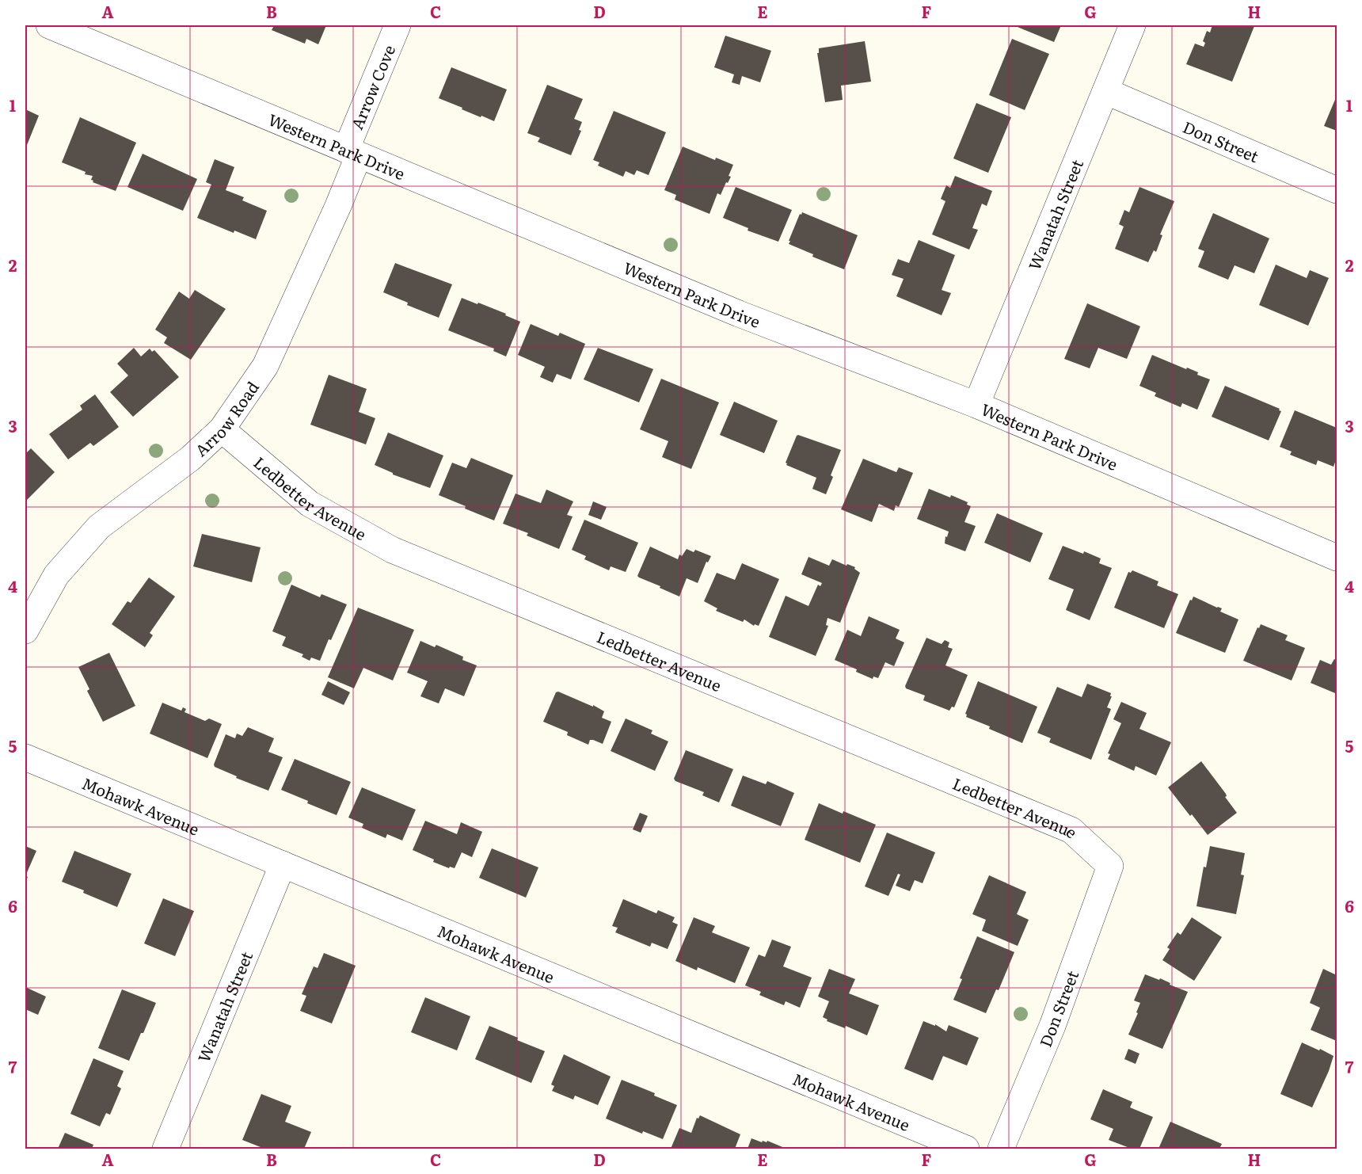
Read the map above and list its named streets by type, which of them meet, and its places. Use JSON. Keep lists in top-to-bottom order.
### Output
{
  "streets": {
    "street": [
      "Arrow Cove",
      "Don Street",
      "Western Park Drive",
      "Wanatah Street",
      "Arrow Road",
      "Ledbetter Avenue",
      "Mohawk Avenue"
    ]
  },
  "crossings": [
    ["Arrow Cove", "Western Park Drive"],
    ["Arrow Cove", "Arrow Road"],
    ["Don Street", "Wanatah Street"],
    ["Don Street", "Ledbetter Avenue"],
    ["Western Park Drive", "Wanatah Street"],
    ["Western Park Drive", "Arrow Road"],
    ["Wanatah Street", "Mohawk Avenue"],
    ["Arrow Road", "Ledbetter Avenue"]
  ],
  "grid": {
    "columns": [
      "A",
      "B",
      "C",
      "D",
      "E",
      "F",
      "G",
      "H"
    ],
    "rows": [
      "1",
      "2",
      "3",
      "4",
      "5",
      "6",
      "7"
    ]
  }
}
